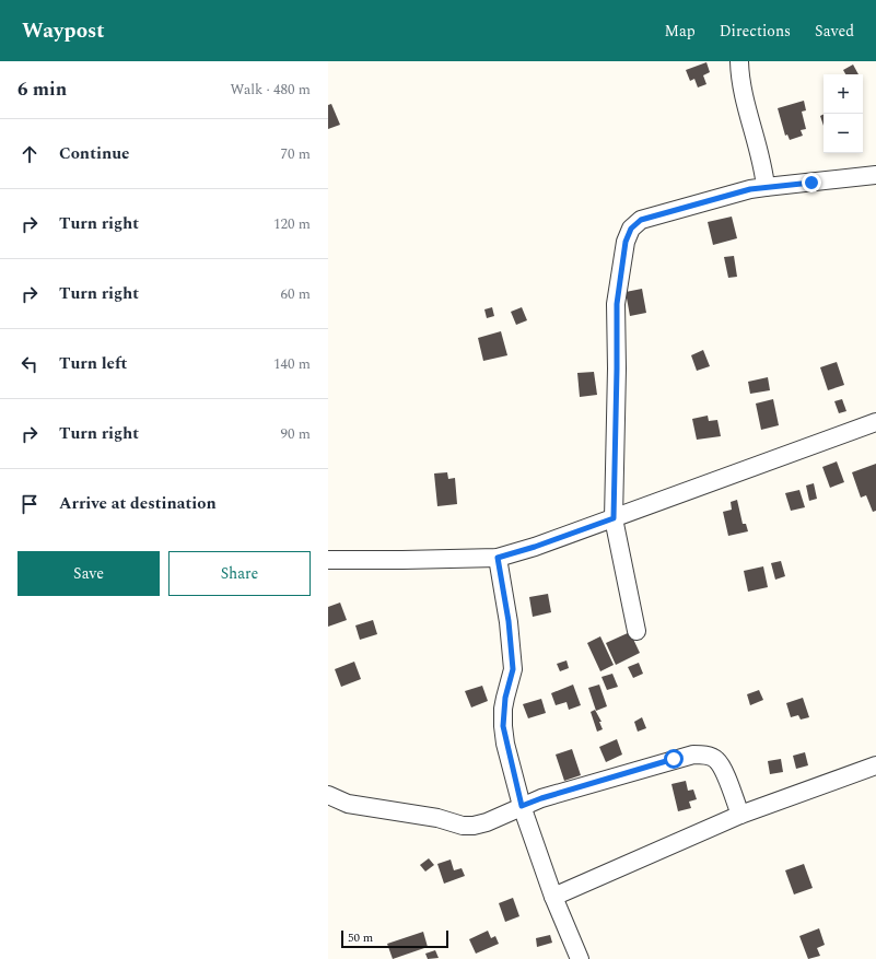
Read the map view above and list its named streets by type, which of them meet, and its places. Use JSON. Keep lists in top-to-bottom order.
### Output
{
  "scale_bar": "50 m",
  "page": {
    "header": "Waypost",
    "nav": ["Map", "Directions", "Saved"],
    "heading": ["6 min", "Walk · 480 m"],
    "map_buttons": ["+", "−"],
    "list": [
      ["Continue", "70 m"],
      ["Turn right", "120 m"],
      ["Turn right", "60 m"],
      ["Turn left", "140 m"],
      ["Turn right", "90 m"],
      "Arrive at destination"
    ],
    "buttons": ["Save", "Share"],
    "scale": "50 m"
  }
}
